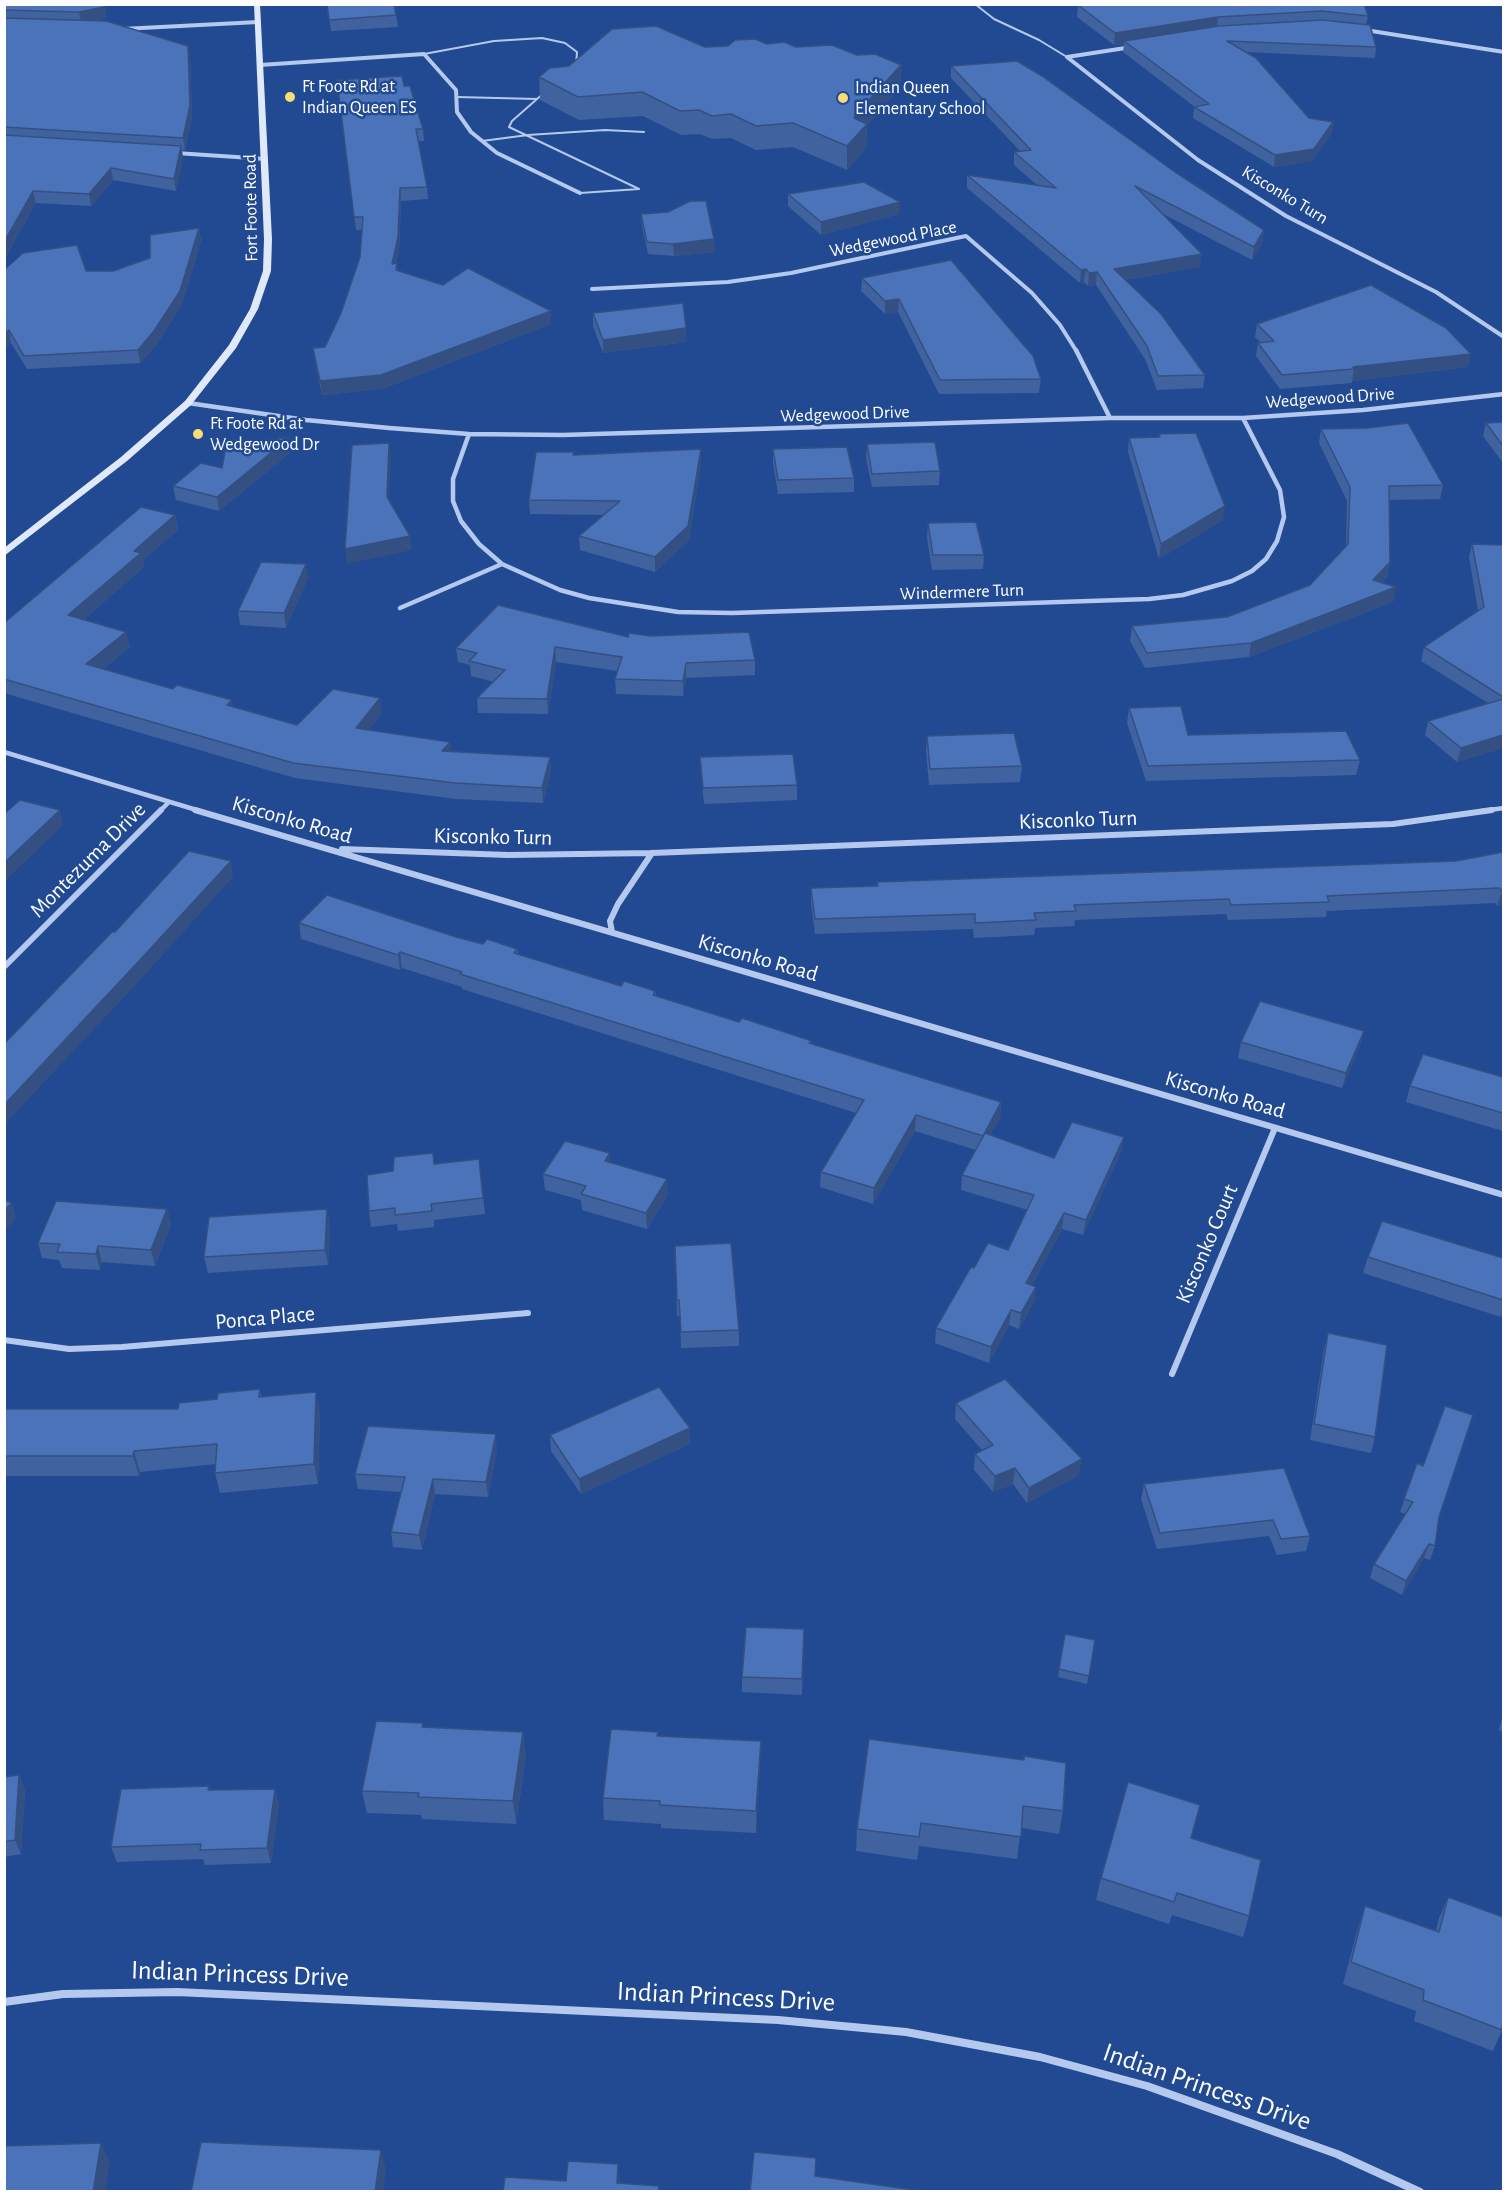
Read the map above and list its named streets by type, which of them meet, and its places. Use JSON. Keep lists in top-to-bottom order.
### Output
{
  "streets": {
    "street": [
      "Kisconko Turn",
      "Fort Foote Road",
      "Wedgewood Place",
      "Wedgewood Drive",
      "Windermere Turn",
      "Kisconko Road",
      "Montezuma Drive",
      "Kisconko Court",
      "Ponca Place",
      "Indian Princess Drive"
    ]
  },
  "crossings": [
    ["Kisconko Turn", "Kisconko Road"],
    ["Fort Foote Road", "Wedgewood Drive"],
    ["Wedgewood Place", "Wedgewood Drive"],
    ["Wedgewood Drive", "Windermere Turn"],
    ["Kisconko Road", "Montezuma Drive"],
    ["Kisconko Road", "Kisconko Court"]
  ],
  "places": ["Ft Foote Rd at Indian Queen ES", "Indian Queen Elementary School", "Ft Foote Rd at Wedgewood Dr"]
}
